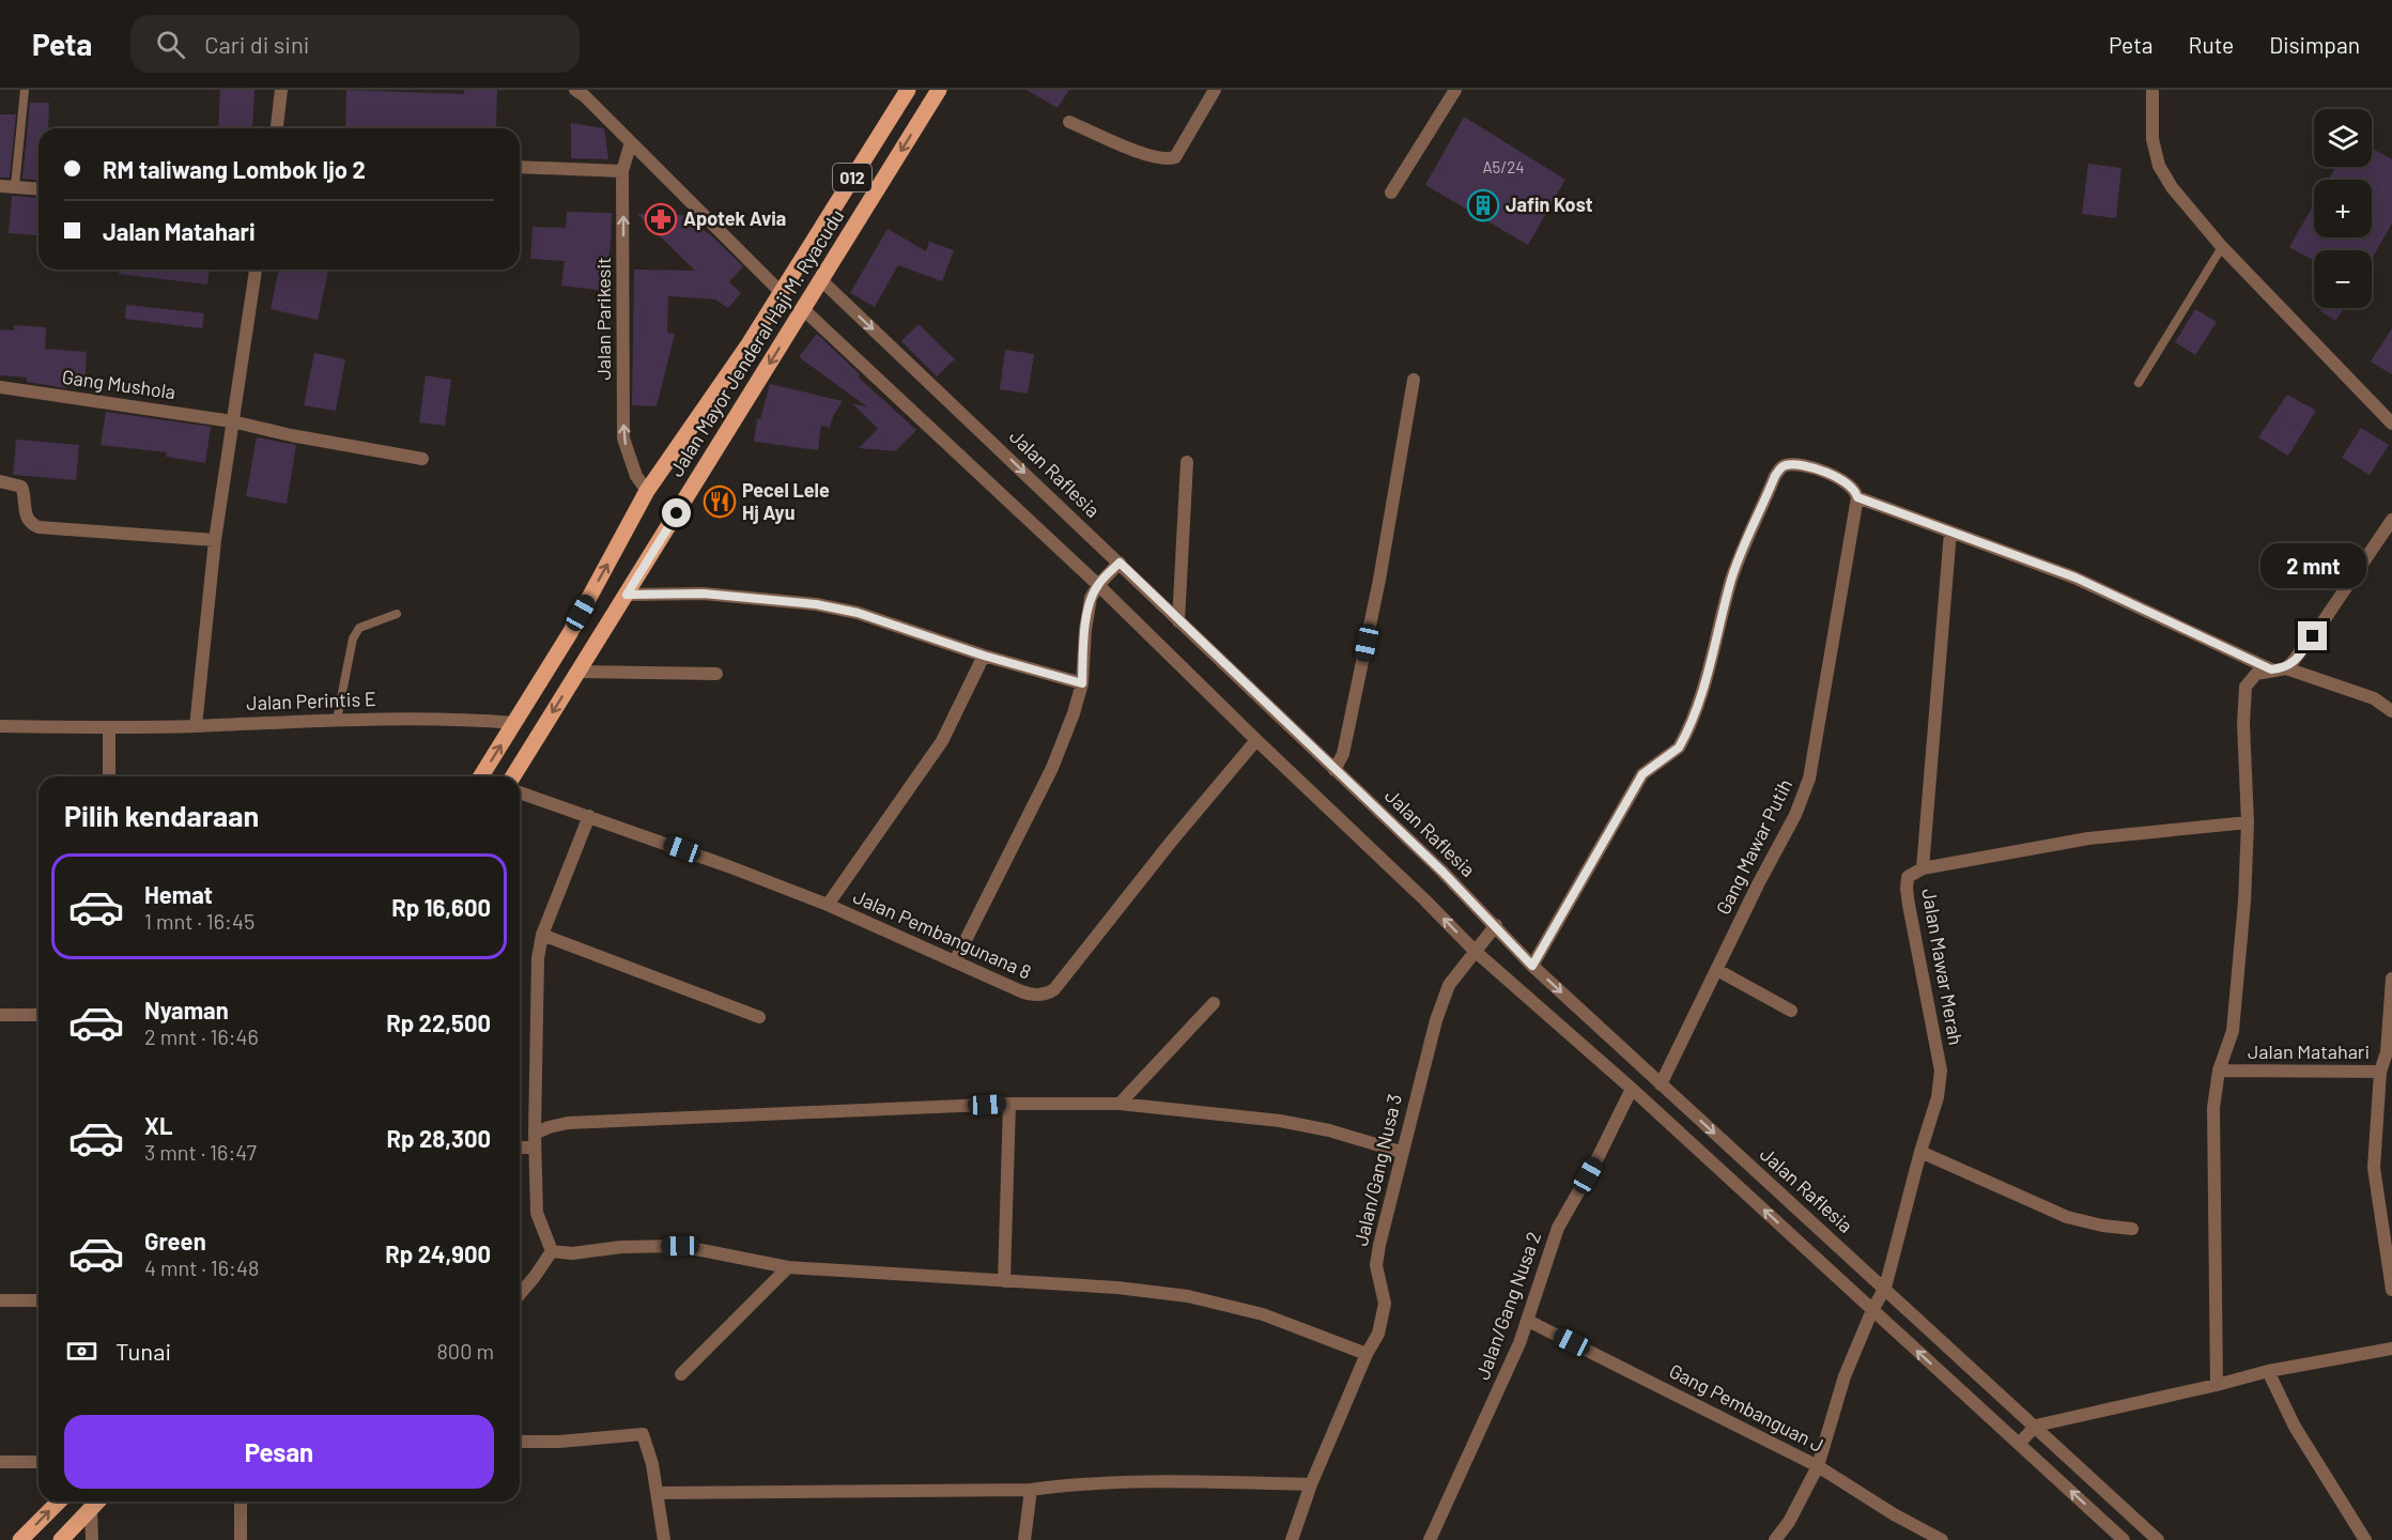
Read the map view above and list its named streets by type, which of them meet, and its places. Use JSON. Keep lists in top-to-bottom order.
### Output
{
  "streets": {
    "main road": ["012", "Jalan Mayor Jenderal Haji M. Ryacudu"],
    "street": [
      "Jalan Parikesit",
      "Gang Mushola",
      "Jalan Raflesia",
      "Jalan Perintis E",
      "Gang Mawar Putih",
      "Jalan Pembangunana 8",
      "Jalan Mawar Merah",
      "Jalan Matahari",
      "Jalan/Gang Nusa 3",
      "Jalan/Gang Nusa 2",
      "Gang Pembanguan J"
    ]
  },
  "crossings": [
    ["Jalan Parikesit", "Jalan Mayor Jenderal Haji M. Ryacudu"],
    ["Jalan Mayor Jenderal Haji M. Ryacudu", "Jalan Raflesia"],
    ["Jalan Mayor Jenderal Haji M. Ryacudu", "Jalan Perintis E"],
    ["Jalan Raflesia", "Gang Mawar Putih"],
    ["Jalan Raflesia", "Jalan Mawar Merah"],
    ["Jalan Raflesia", "Jalan/Gang Nusa 3"],
    ["Jalan Mawar Merah", "Gang Pembanguan J"],
    ["Jalan/Gang Nusa 2", "Gang Pembanguan J"]
  ],
  "one_way": ["Jalan Parikesit"],
  "places": {
    "building": ["Jafin Kost"],
    "pharmacy": ["Apotek Avia"],
    "restaurant": ["Pecel Lele Hj Ayu"]
  },
  "house_numbers": ["A5/24"],
  "page": {
    "header": "Peta",
    "search": "Cari di sini",
    "nav": ["Peta", "Rute", "Disimpan"],
    "map_buttons": ["+", "−"],
    "banner": ["RM taliwang Lombok Ijo 2", "Jalan Matahari"],
    "bubble": "2 mnt",
    "heading": "Pilih kendaraan",
    "list": [
      {
        "name": "Hemat",
        "note": "1 mnt · 16:45",
        "value": "Rp 16,600"
      },
      {
        "name": "Nyaman",
        "note": "2 mnt · 16:46",
        "value": "Rp 22,500"
      },
      {
        "name": "XL",
        "note": "3 mnt · 16:47",
        "value": "Rp 28,300"
      },
      {
        "name": "Green",
        "note": "4 mnt · 16:48",
        "value": "Rp 24,900"
      }
    ],
    "pay": ["Tunai", "800 m"],
    "buttons": "Pesan"
  }
}
